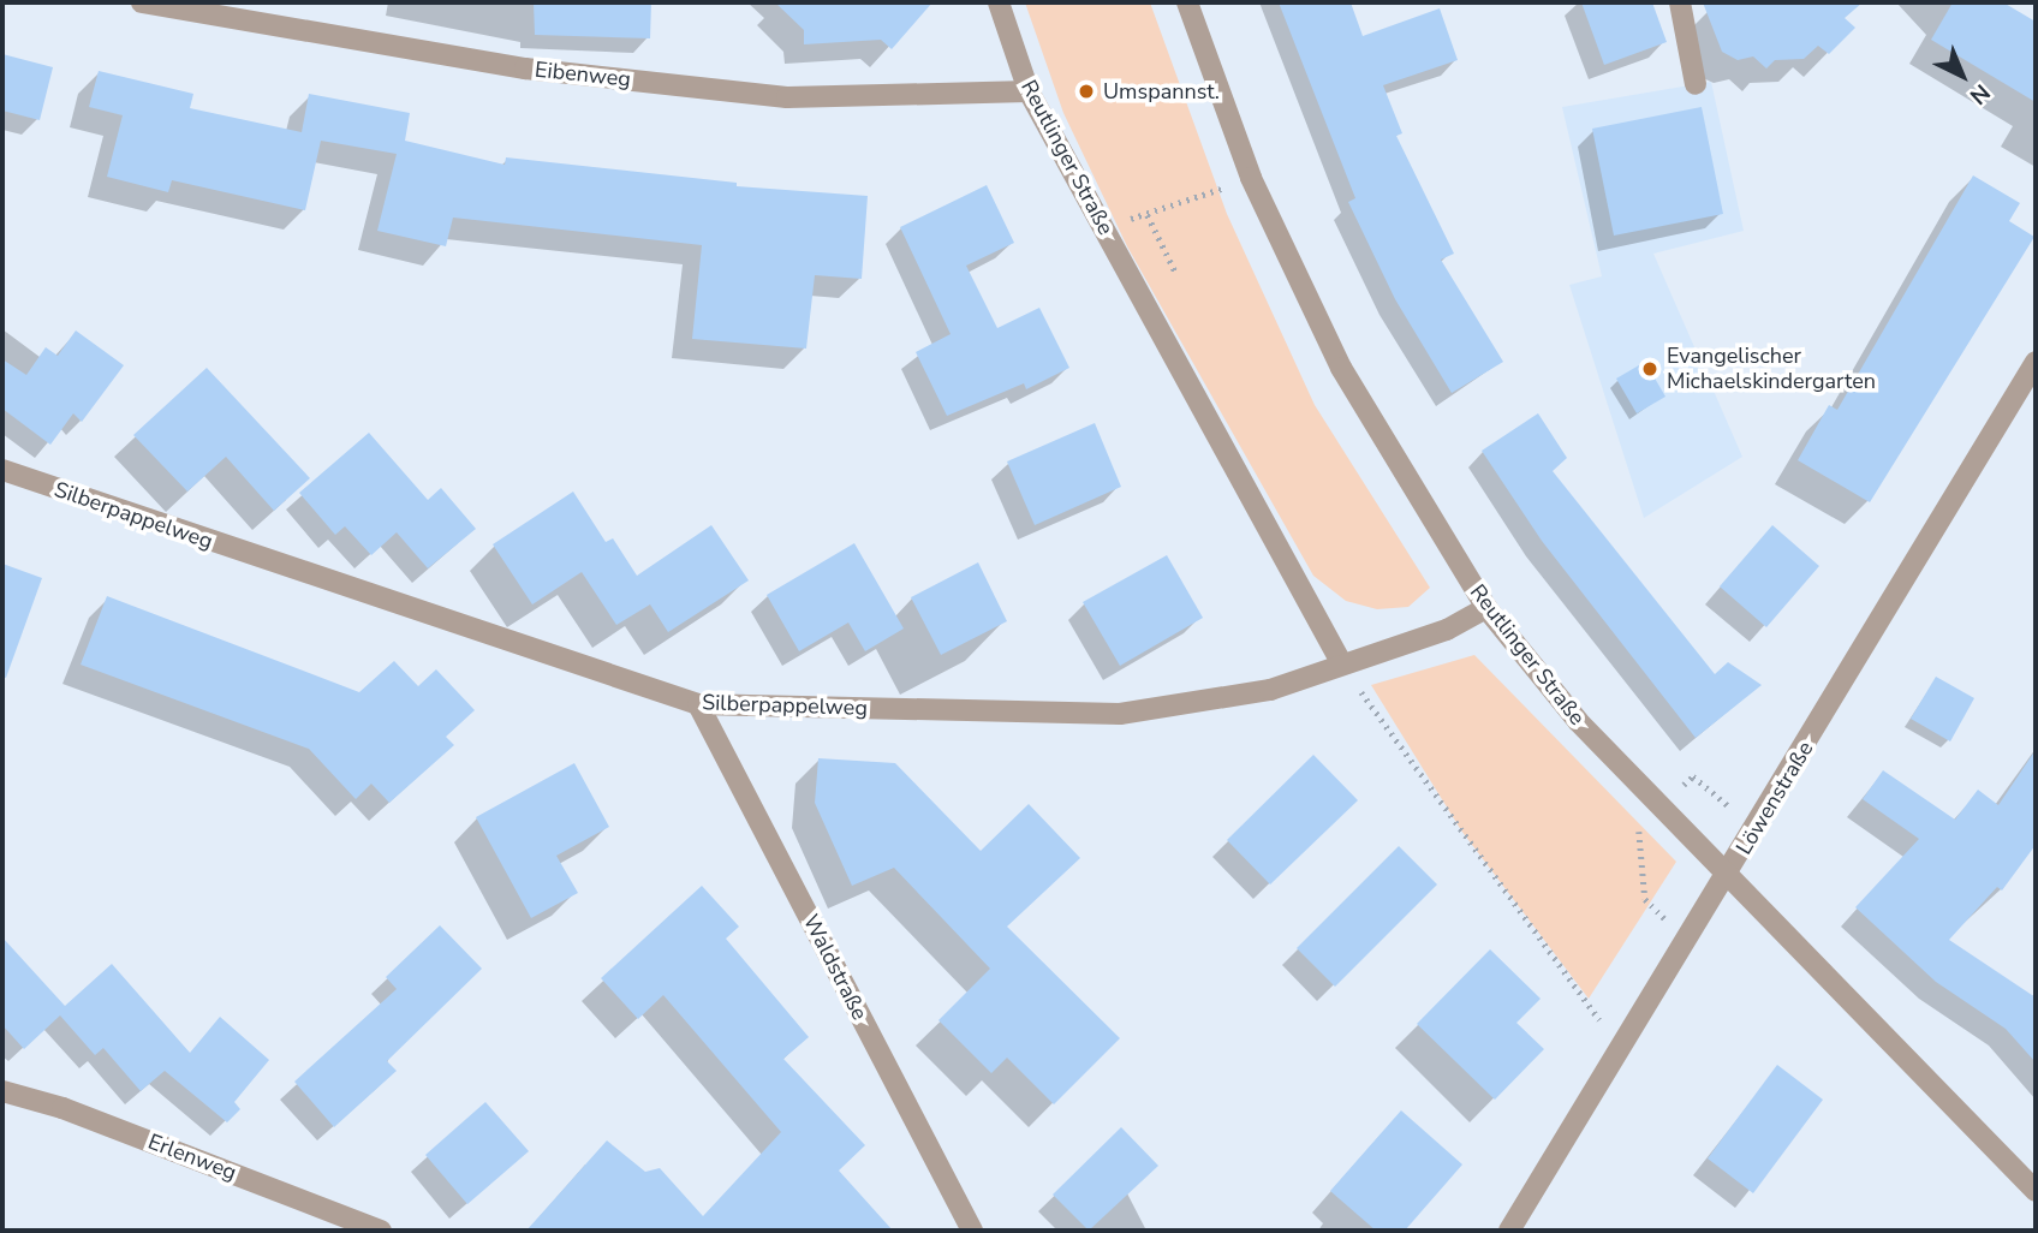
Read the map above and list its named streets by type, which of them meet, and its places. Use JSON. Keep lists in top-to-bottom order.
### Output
{
  "streets": {
    "street": [
      "Eibenweg",
      "Reutlinger Straße",
      "Silberpappelweg",
      "Löwenstraße",
      "Waldstraße",
      "Erlenweg"
    ]
  },
  "crossings": [
    ["Eibenweg", "Reutlinger Straße"],
    ["Reutlinger Straße", "Silberpappelweg"],
    ["Reutlinger Straße", "Löwenstraße"],
    ["Silberpappelweg", "Waldstraße"]
  ],
  "places": ["Umspannst.", "Evangelischer Michaelskindergarten"],
  "north": "bottom right"
}
